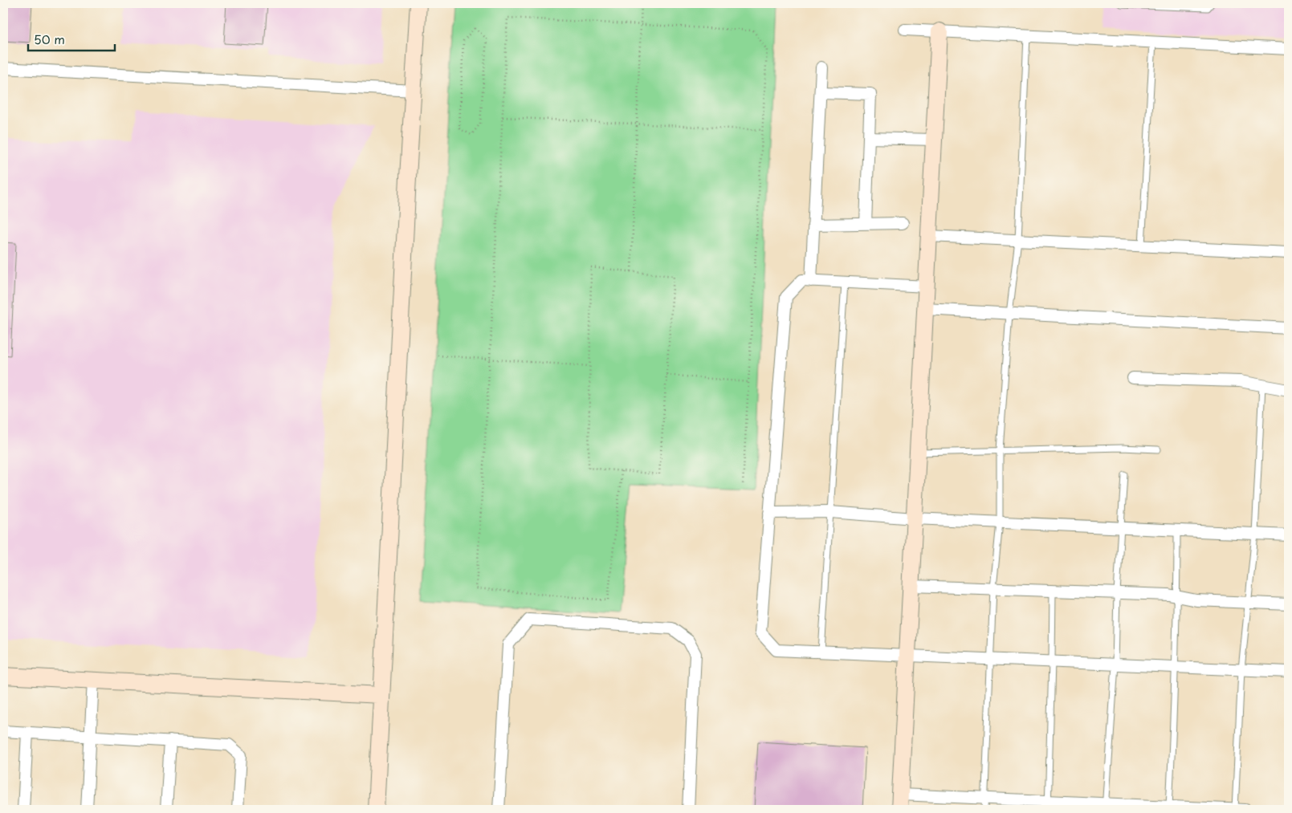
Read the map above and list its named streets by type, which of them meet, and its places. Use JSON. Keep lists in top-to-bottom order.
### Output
{
  "scale_bar": "50 m"
}
